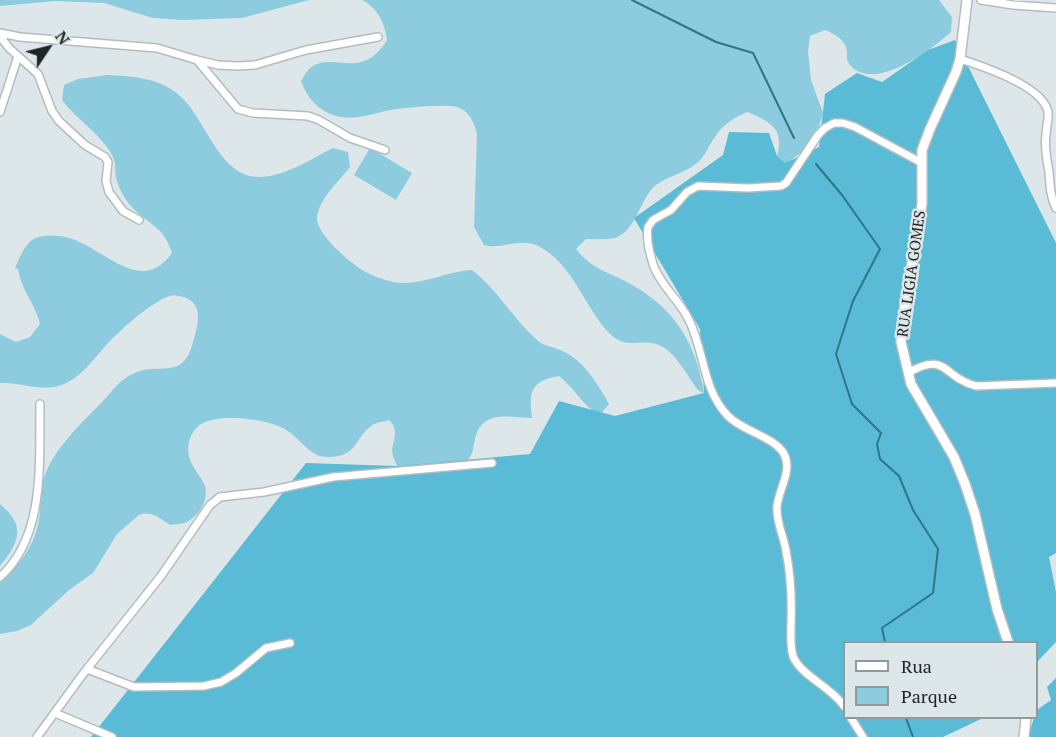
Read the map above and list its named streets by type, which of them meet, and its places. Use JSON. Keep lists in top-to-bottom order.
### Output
{
  "streets": {
    "street": ["RUA LIGIA GOMES"]
  },
  "legend": ["Rua", "Parque"],
  "north": "top right"
}
